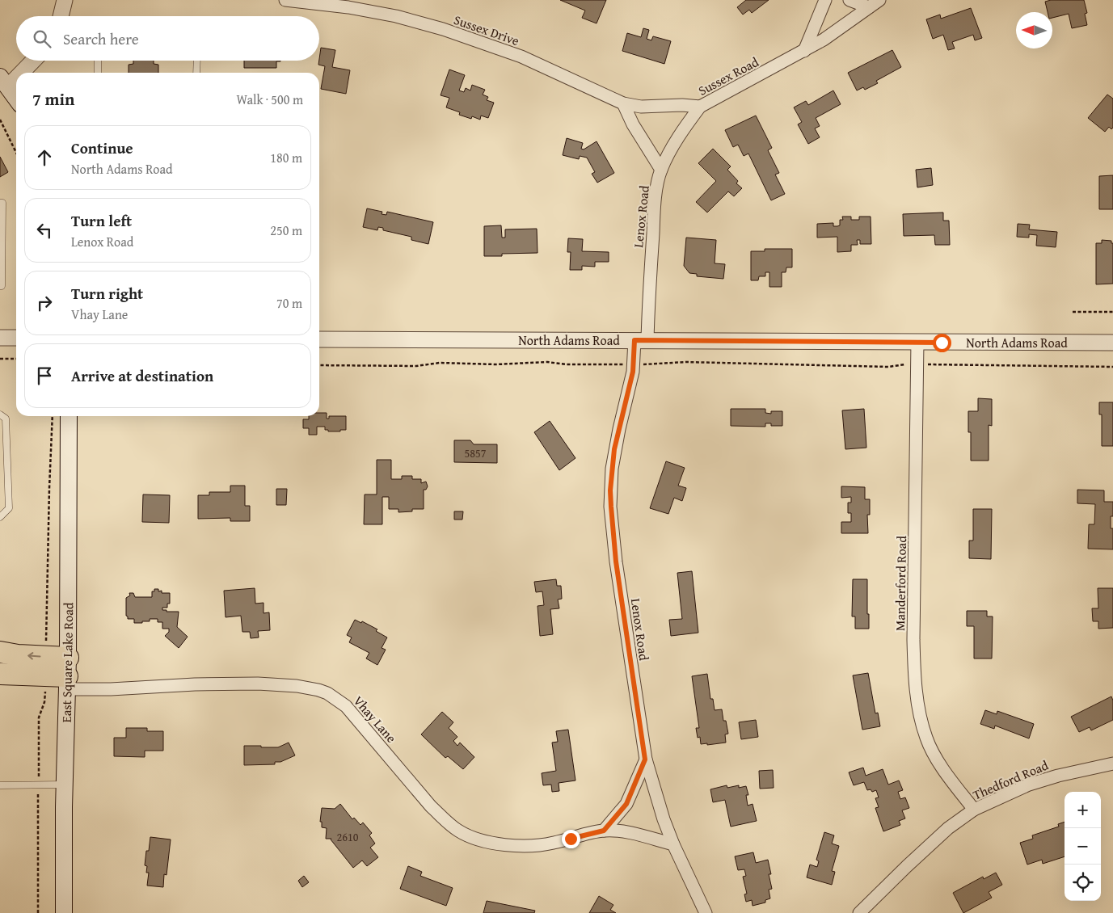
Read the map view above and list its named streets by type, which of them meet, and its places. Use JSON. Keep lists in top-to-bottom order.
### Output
{
  "streets": {
    "main road": ["East Square Lake Road"],
    "street": [
      "Sussex Drive",
      "Sussex Road",
      "Lenox Road",
      "North Adams Road",
      "Manderford Road",
      "Vhay Lane",
      "Thedford Road"
    ]
  },
  "crossings": [
    ["Sussex Drive", "Sussex Road"],
    ["Sussex Road", "Lenox Road"],
    ["Lenox Road", "North Adams Road"],
    ["Lenox Road", "Vhay Lane"],
    ["North Adams Road", "Manderford Road"],
    ["Manderford Road", "Thedford Road"],
    ["East Square Lake Road", "Vhay Lane"]
  ],
  "house_numbers": ["5857", "2610"],
  "north": "left",
  "page": {
    "search": "Search here",
    "heading": ["7 min", "Walk · 500 m"],
    "list": [
      ["Continue", "North Adams Road", "180 m"],
      ["Turn left", "Lenox Road", "250 m"],
      ["Turn right", "Vhay Lane", "70 m"],
      "Arrive at destination"
    ],
    "map_buttons": ["+", "−"]
  }
}
